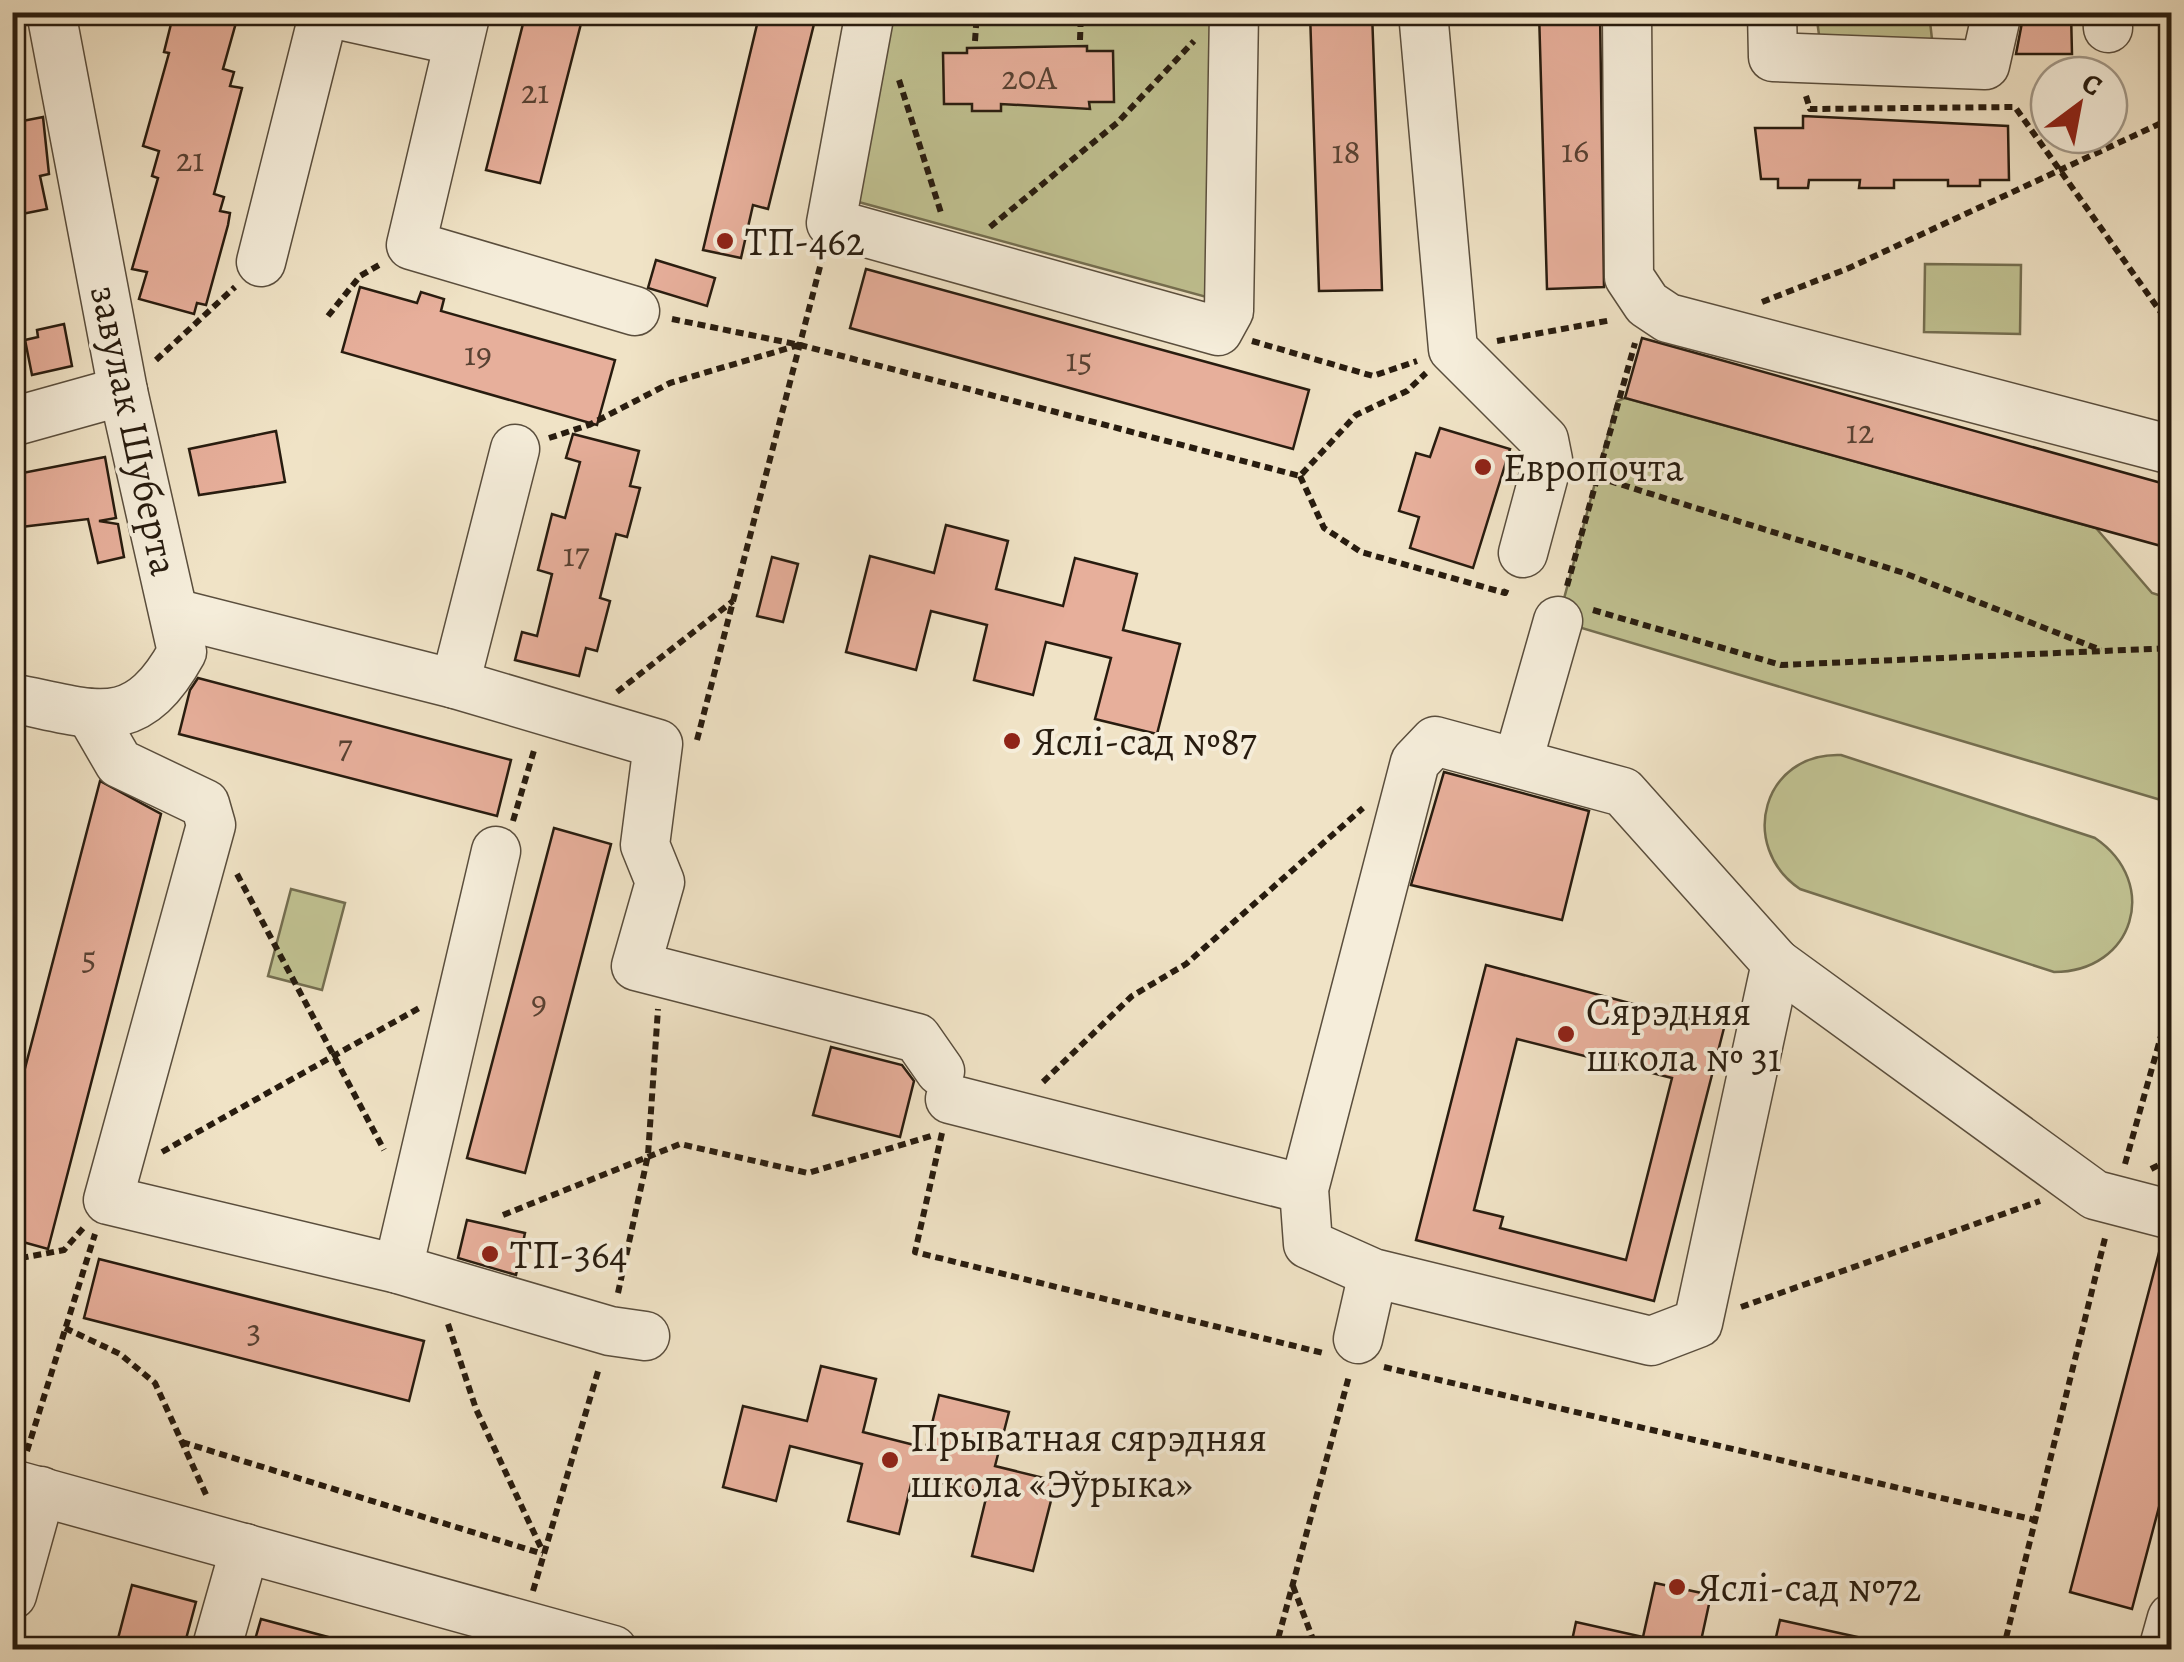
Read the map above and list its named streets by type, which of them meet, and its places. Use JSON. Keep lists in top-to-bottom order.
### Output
{
  "streets": {
    "street": ["завулак Шуберта"]
  },
  "places": [
    "ТП-462",
    "Европочта",
    "Яслі-сад №87",
    "Сярэдняя школа № 31",
    "ТП-364",
    "Прыватная сярэдняя школа «Эўрыка»",
    "Яслі-сад №72"
  ],
  "house_numbers": [
    "20А",
    "21",
    "16",
    "18",
    "21",
    "19",
    "15",
    "12",
    "17",
    "7",
    "5",
    "9",
    "3"
  ],
  "north": "top right"
}
